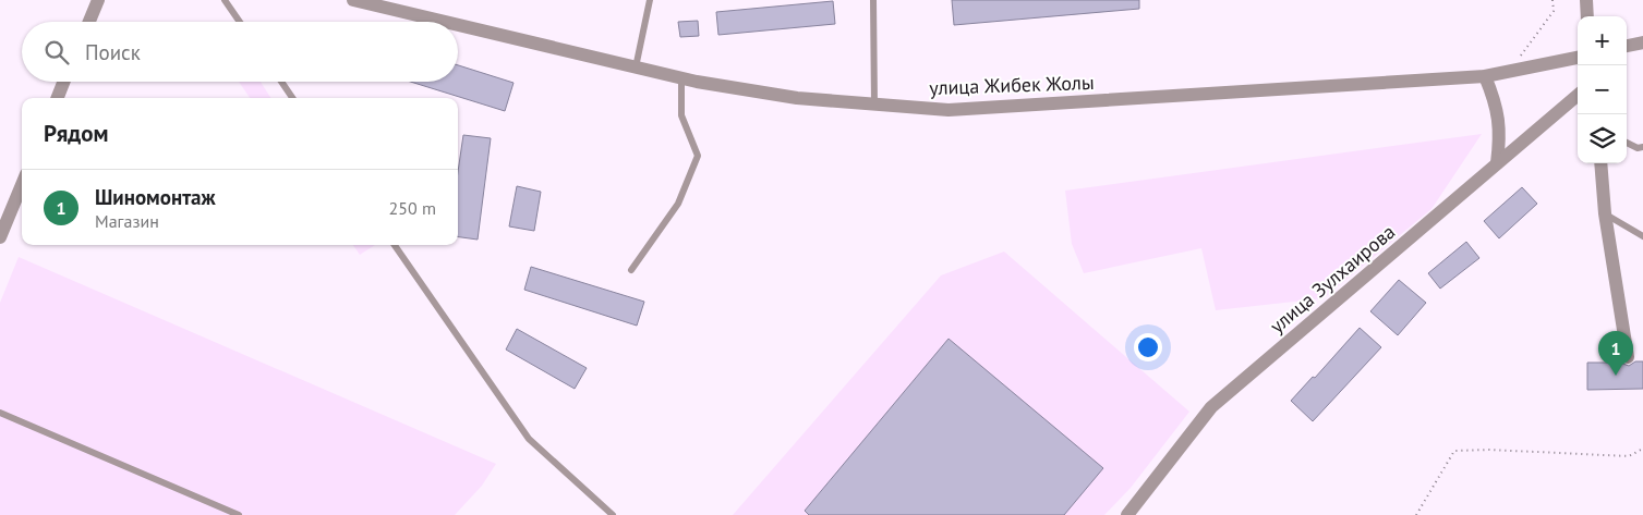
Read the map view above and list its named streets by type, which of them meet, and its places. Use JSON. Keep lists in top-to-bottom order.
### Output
{
  "streets": {
    "street": ["улица Жибек Жолы", "улица Зулхаирова"]
  },
  "page": {
    "map_buttons": ["+", "−"],
    "search": "Поиск",
    "heading": "Рядом",
    "list": [
      {
        "mark": "1",
        "name": "Шиномонтаж",
        "note": "Магазин",
        "value": "250 m"
      }
    ],
    "pins": "1"
  }
}
